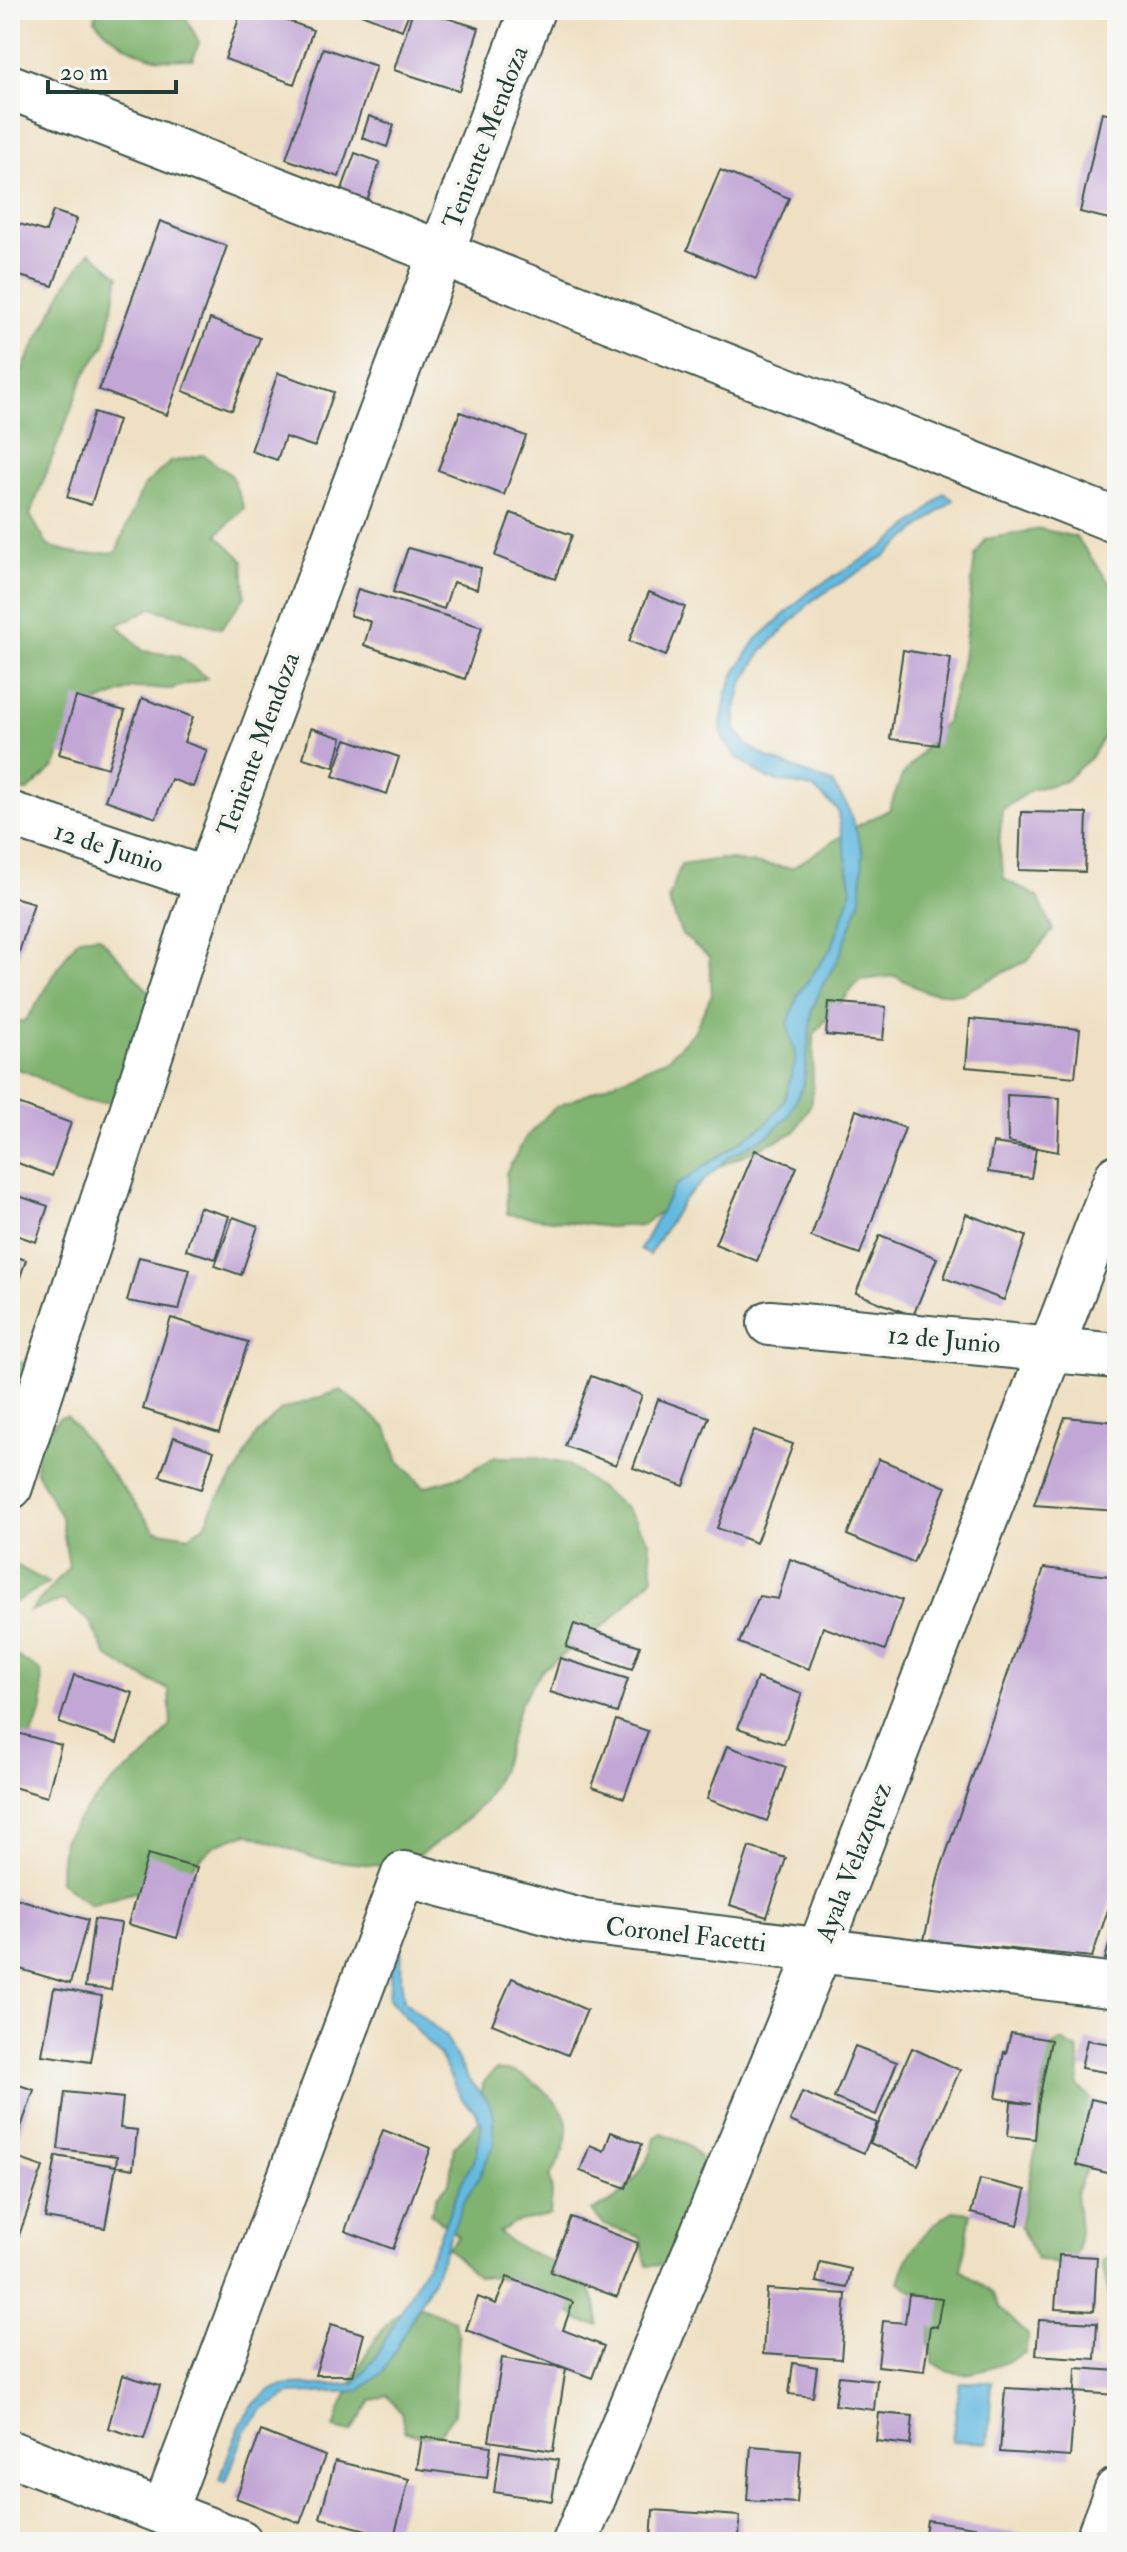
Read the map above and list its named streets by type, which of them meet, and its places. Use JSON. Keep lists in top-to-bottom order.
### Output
{
  "streets": {
    "street": [
      "Teniente Mendoza",
      "12 de Junio",
      "Ayala Velazquez",
      "Coronel Facetti"
    ]
  },
  "crossings": [
    ["Teniente Mendoza", "12 de Junio"],
    ["12 de Junio", "Ayala Velazquez"],
    ["Ayala Velazquez", "Coronel Facetti"]
  ],
  "scale_bar": "20 m"
}
